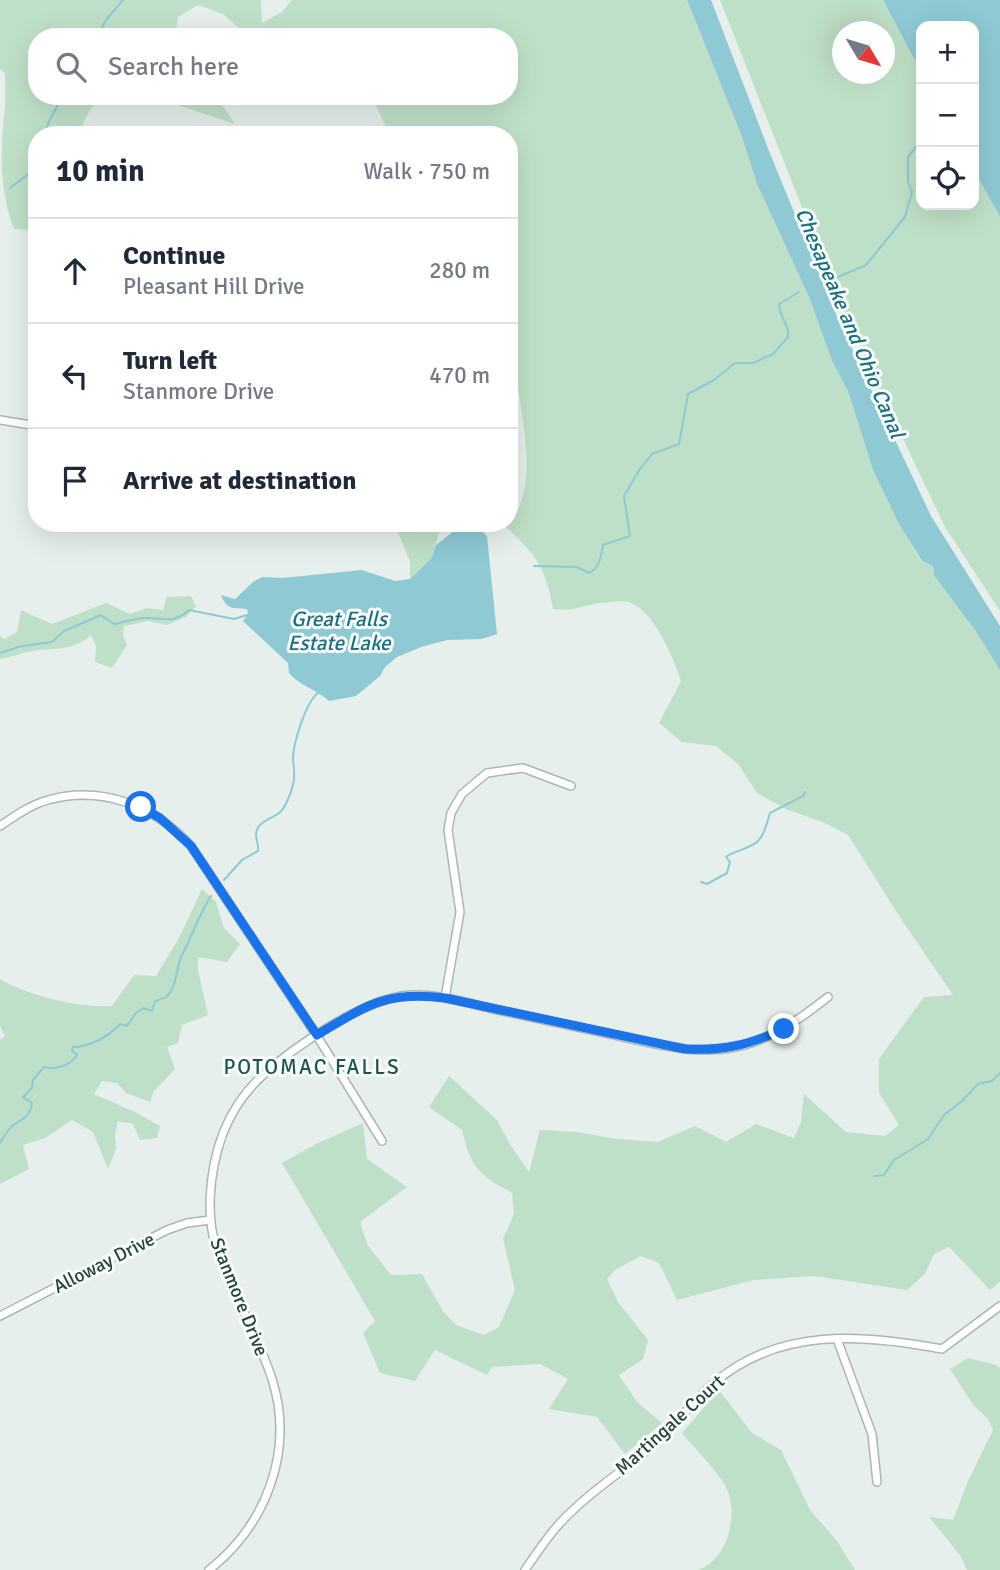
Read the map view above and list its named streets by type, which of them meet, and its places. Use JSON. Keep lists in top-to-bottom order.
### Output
{
  "streets": {
    "street": ["Alloway Drive", "Stanmore Drive", "Martingale Court"]
  },
  "crossings": [
    ["Alloway Drive", "Stanmore Drive"]
  ],
  "districts": ["POTOMAC FALLS"],
  "water": ["Chesapeake and Ohio Canal", "Great Falls Estate Lake"],
  "north": "bottom right",
  "page": {
    "map_buttons": ["+", "−"],
    "search": "Search here",
    "heading": ["10 min", "Walk · 750 m"],
    "list": [
      ["Continue", "Pleasant Hill Drive", "280 m"],
      ["Turn left", "Stanmore Drive", "470 m"],
      "Arrive at destination"
    ]
  }
}
